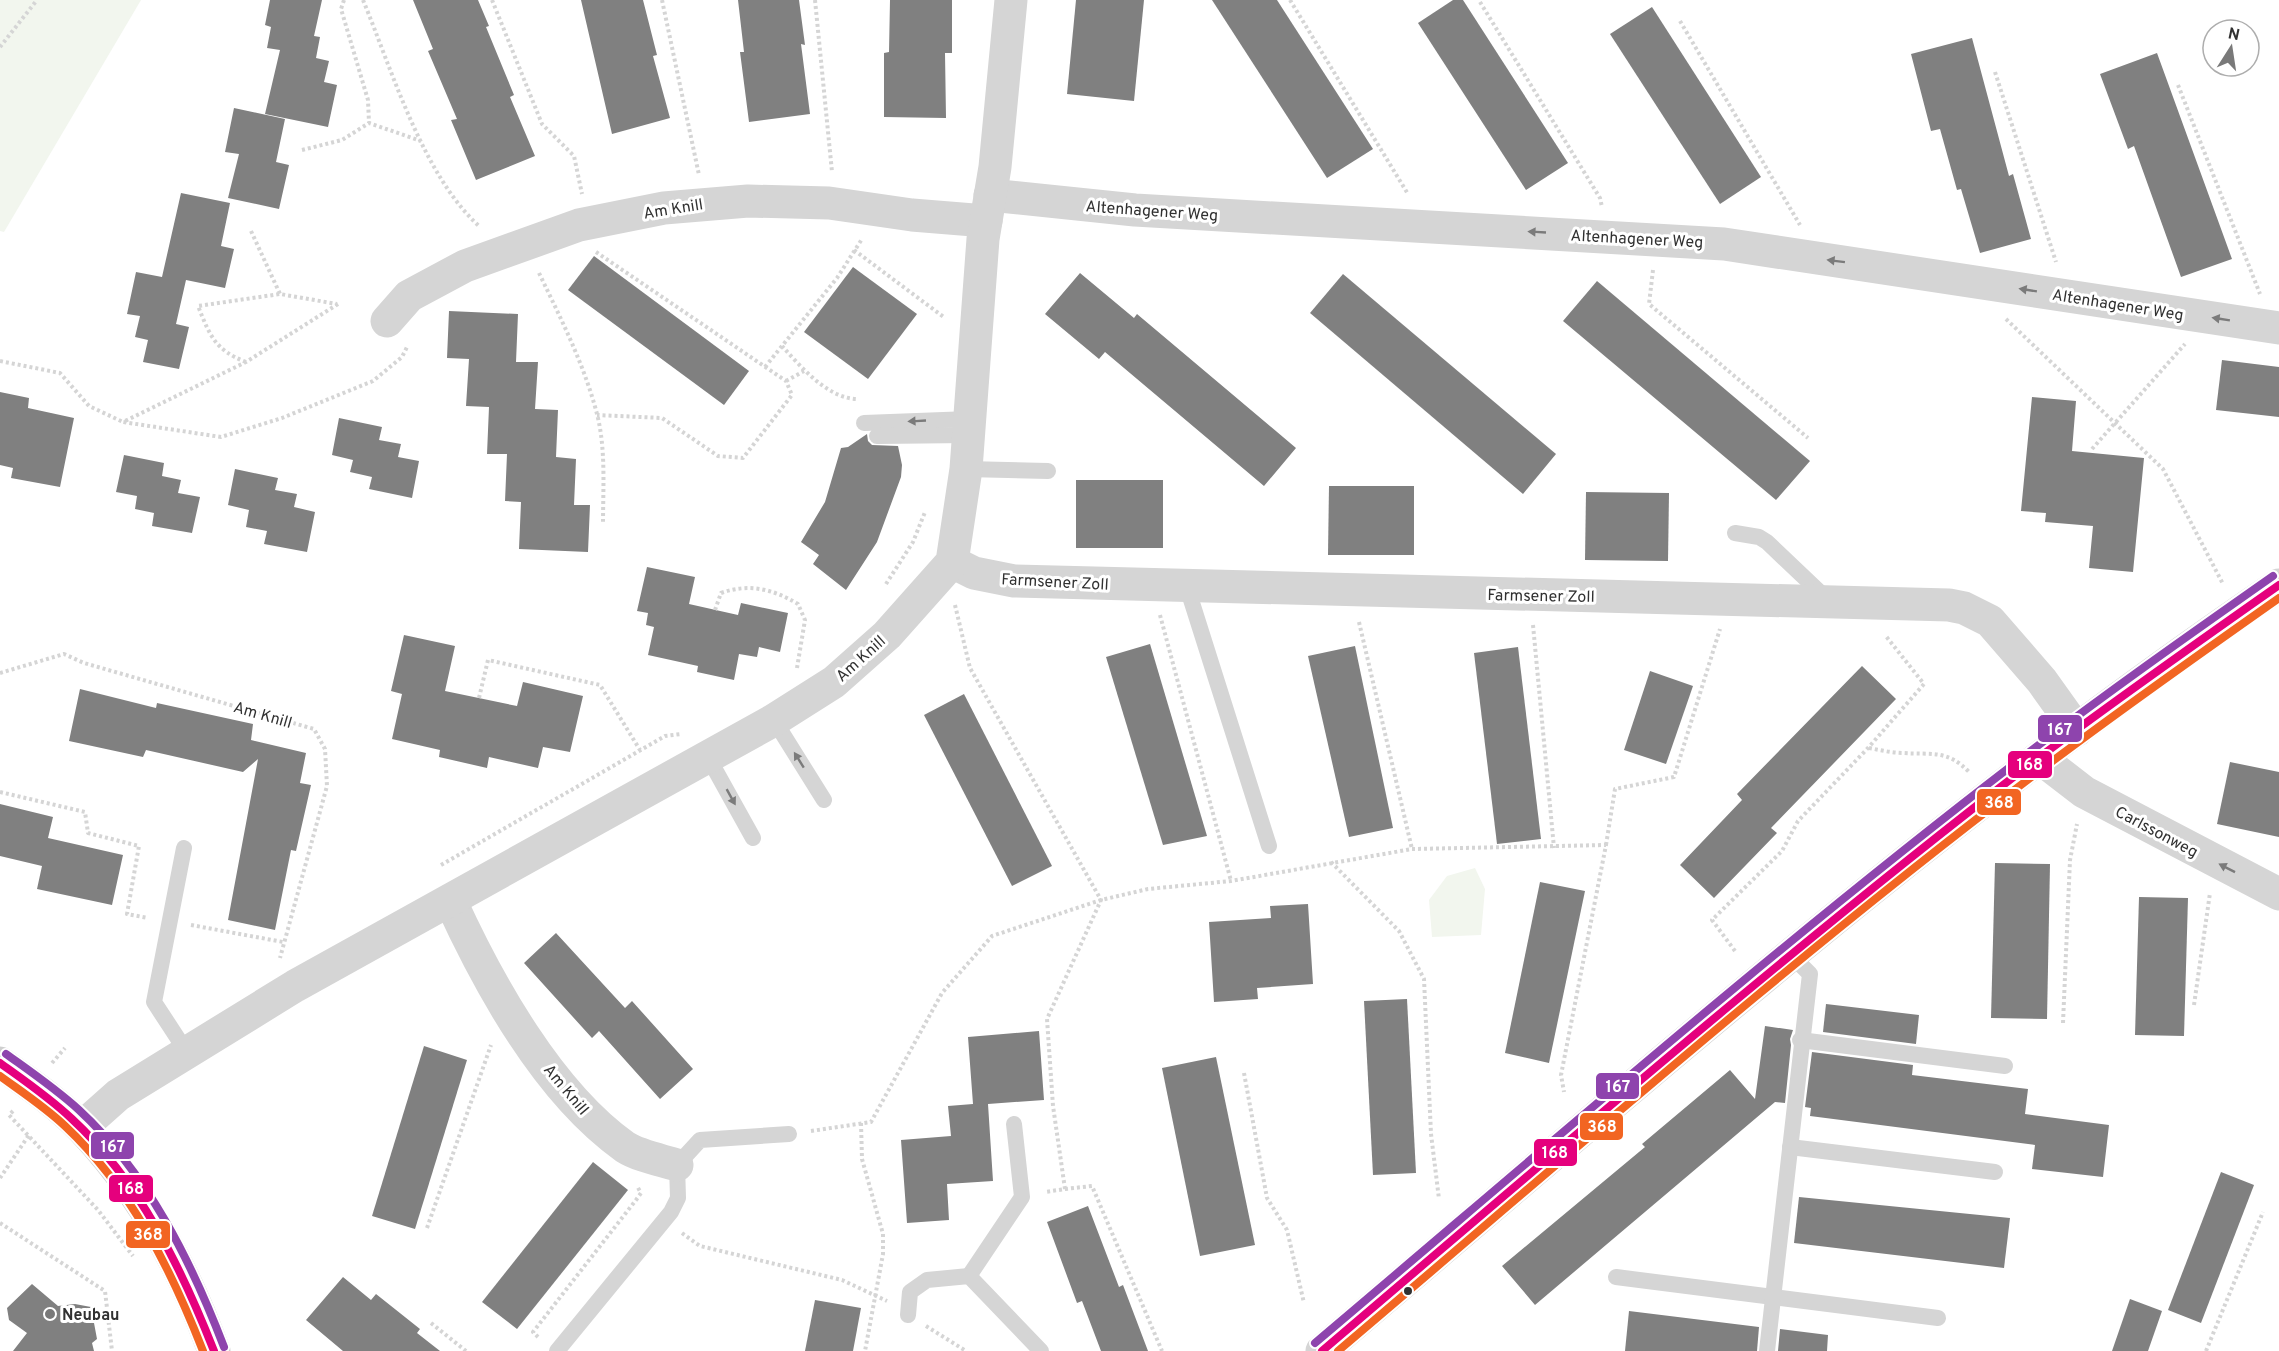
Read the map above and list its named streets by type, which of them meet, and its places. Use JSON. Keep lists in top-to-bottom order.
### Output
{
  "streets": {
    "street": [
      "Am Knill",
      "Altenhagener Weg",
      "Farmsener Zoll",
      "Carlssonweg"
    ]
  },
  "crossings": [
    ["Am Knill", "Altenhagener Weg"],
    ["Am Knill", "Farmsener Zoll"]
  ],
  "one_way": ["Altenhagener Weg"],
  "places": ["Neubau"],
  "lines": ["transit line 167", "transit line 168", "transit line 368"],
  "north": "top"
}
